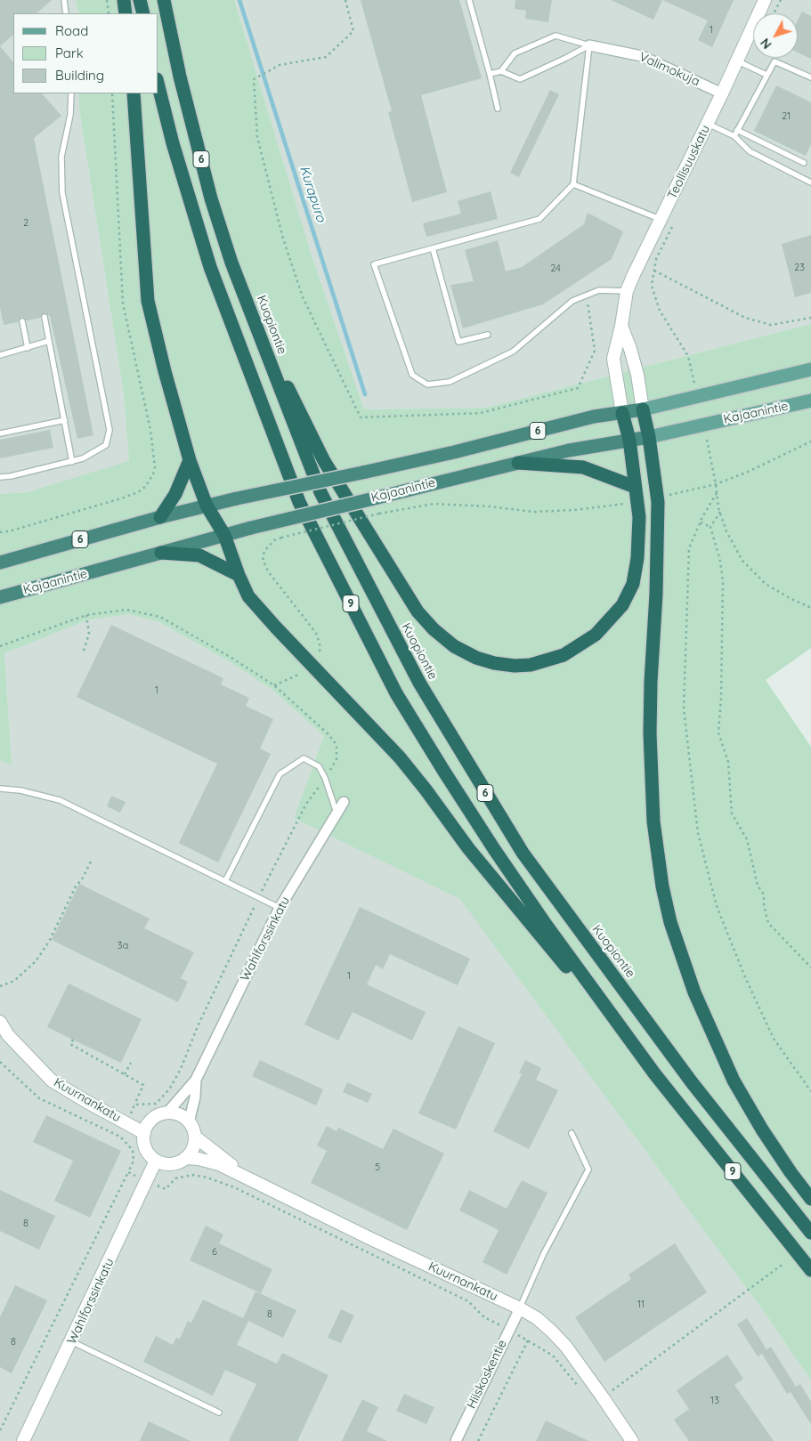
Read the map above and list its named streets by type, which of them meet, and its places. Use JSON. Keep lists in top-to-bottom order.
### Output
{
  "streets": {
    "highway": [
      "6",
      "Kuopiontie",
      "Kajaanintie",
      "9"
    ],
    "street": [
      "Valimokuja",
      "Teollisuuskatu",
      "Wahlforssinkatu",
      "Kuurnankatu",
      "Hiiskoskentie"
    ]
  },
  "crossings": [
    ["Valimokuja", "Teollisuuskatu"],
    ["6", "Teollisuuskatu"],
    ["6", "Kuopiontie"],
    ["6", "Kajaanintie"],
    ["Teollisuuskatu", "Kajaanintie"],
    ["Wahlforssinkatu", "Kuurnankatu"],
    ["Kuurnankatu", "Hiiskoskentie"]
  ],
  "water": ["Kurapuro"],
  "house_numbers": [
    "1",
    "21",
    "2",
    "23",
    "24",
    "1",
    "3a",
    "1",
    "5",
    "8",
    "6",
    "11",
    "8",
    "8",
    "13"
  ],
  "legend": ["Road", "Park", "Building"],
  "north": "bottom left"
}
